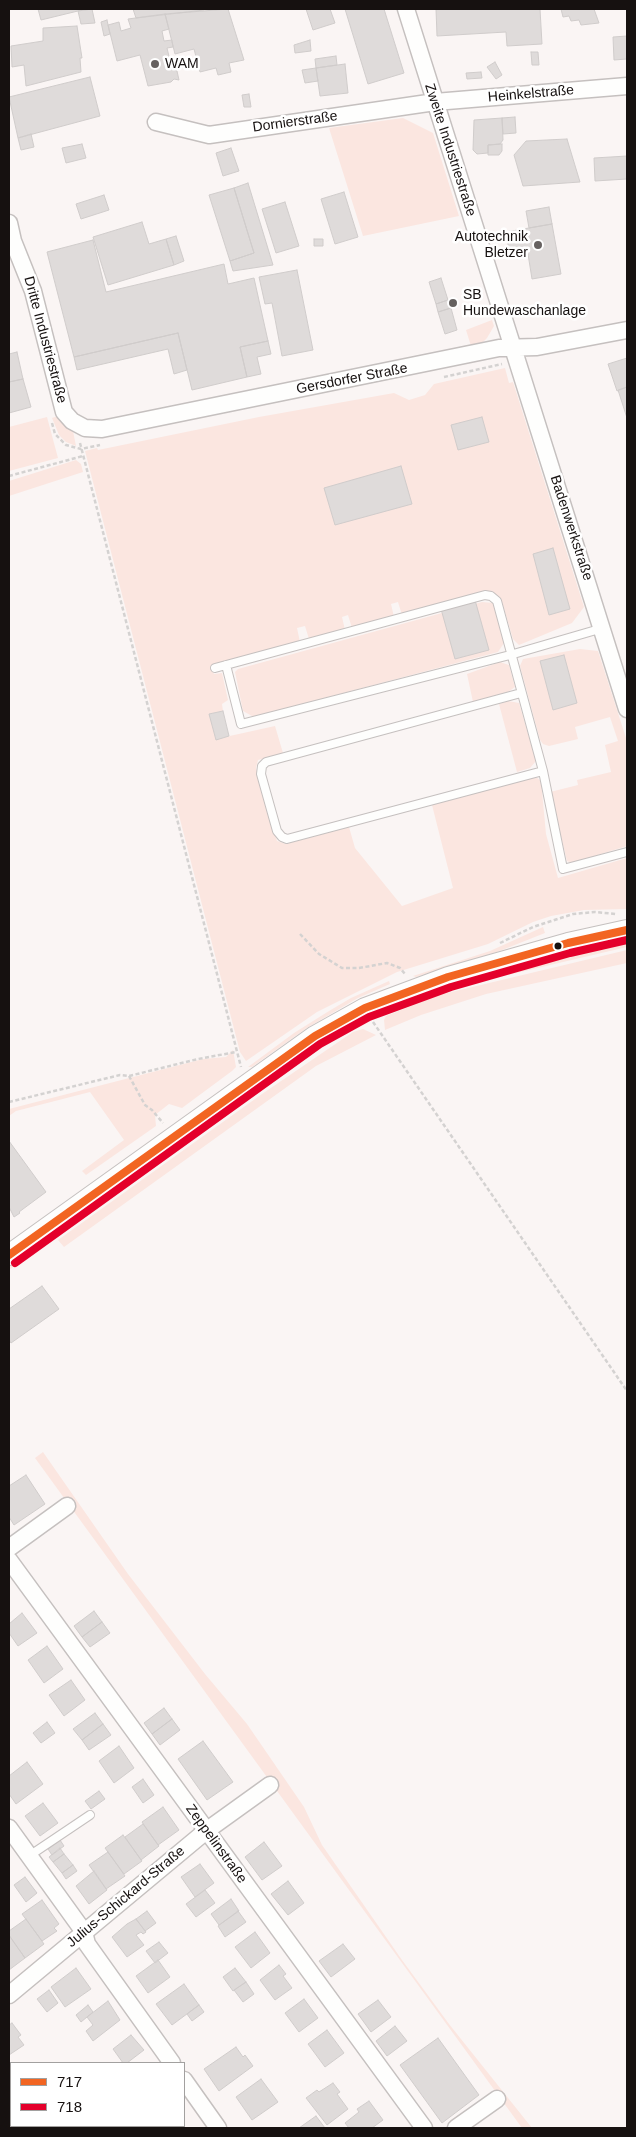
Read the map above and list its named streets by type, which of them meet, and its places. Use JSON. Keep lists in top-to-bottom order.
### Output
{
  "streets": {
    "street": [
      "Heinkelstraße",
      "Dornierstraße",
      "Zweite Industriestraße",
      "Dritte Industriestraße",
      "Gersdorfer Straße",
      "Badenwerkstraße",
      "Zeppelinstraße",
      "Julius-Schickard-Straße"
    ]
  },
  "crossings": [
    ["Heinkelstraße", "Dornierstraße"],
    ["Heinkelstraße", "Zweite Industriestraße"],
    ["Dornierstraße", "Zweite Industriestraße"],
    ["Zweite Industriestraße", "Gersdorfer Straße"],
    ["Zweite Industriestraße", "Badenwerkstraße"],
    ["Dritte Industriestraße", "Gersdorfer Straße"],
    ["Gersdorfer Straße", "Badenwerkstraße"],
    ["Zeppelinstraße", "Julius-Schickard-Straße"]
  ],
  "places": ["WAM", "Autotechnik Bletzer", "SB Hundewaschanlage"],
  "lines": ["transit line 717", "transit line 718"],
  "legend": ["717", "718"]
}
